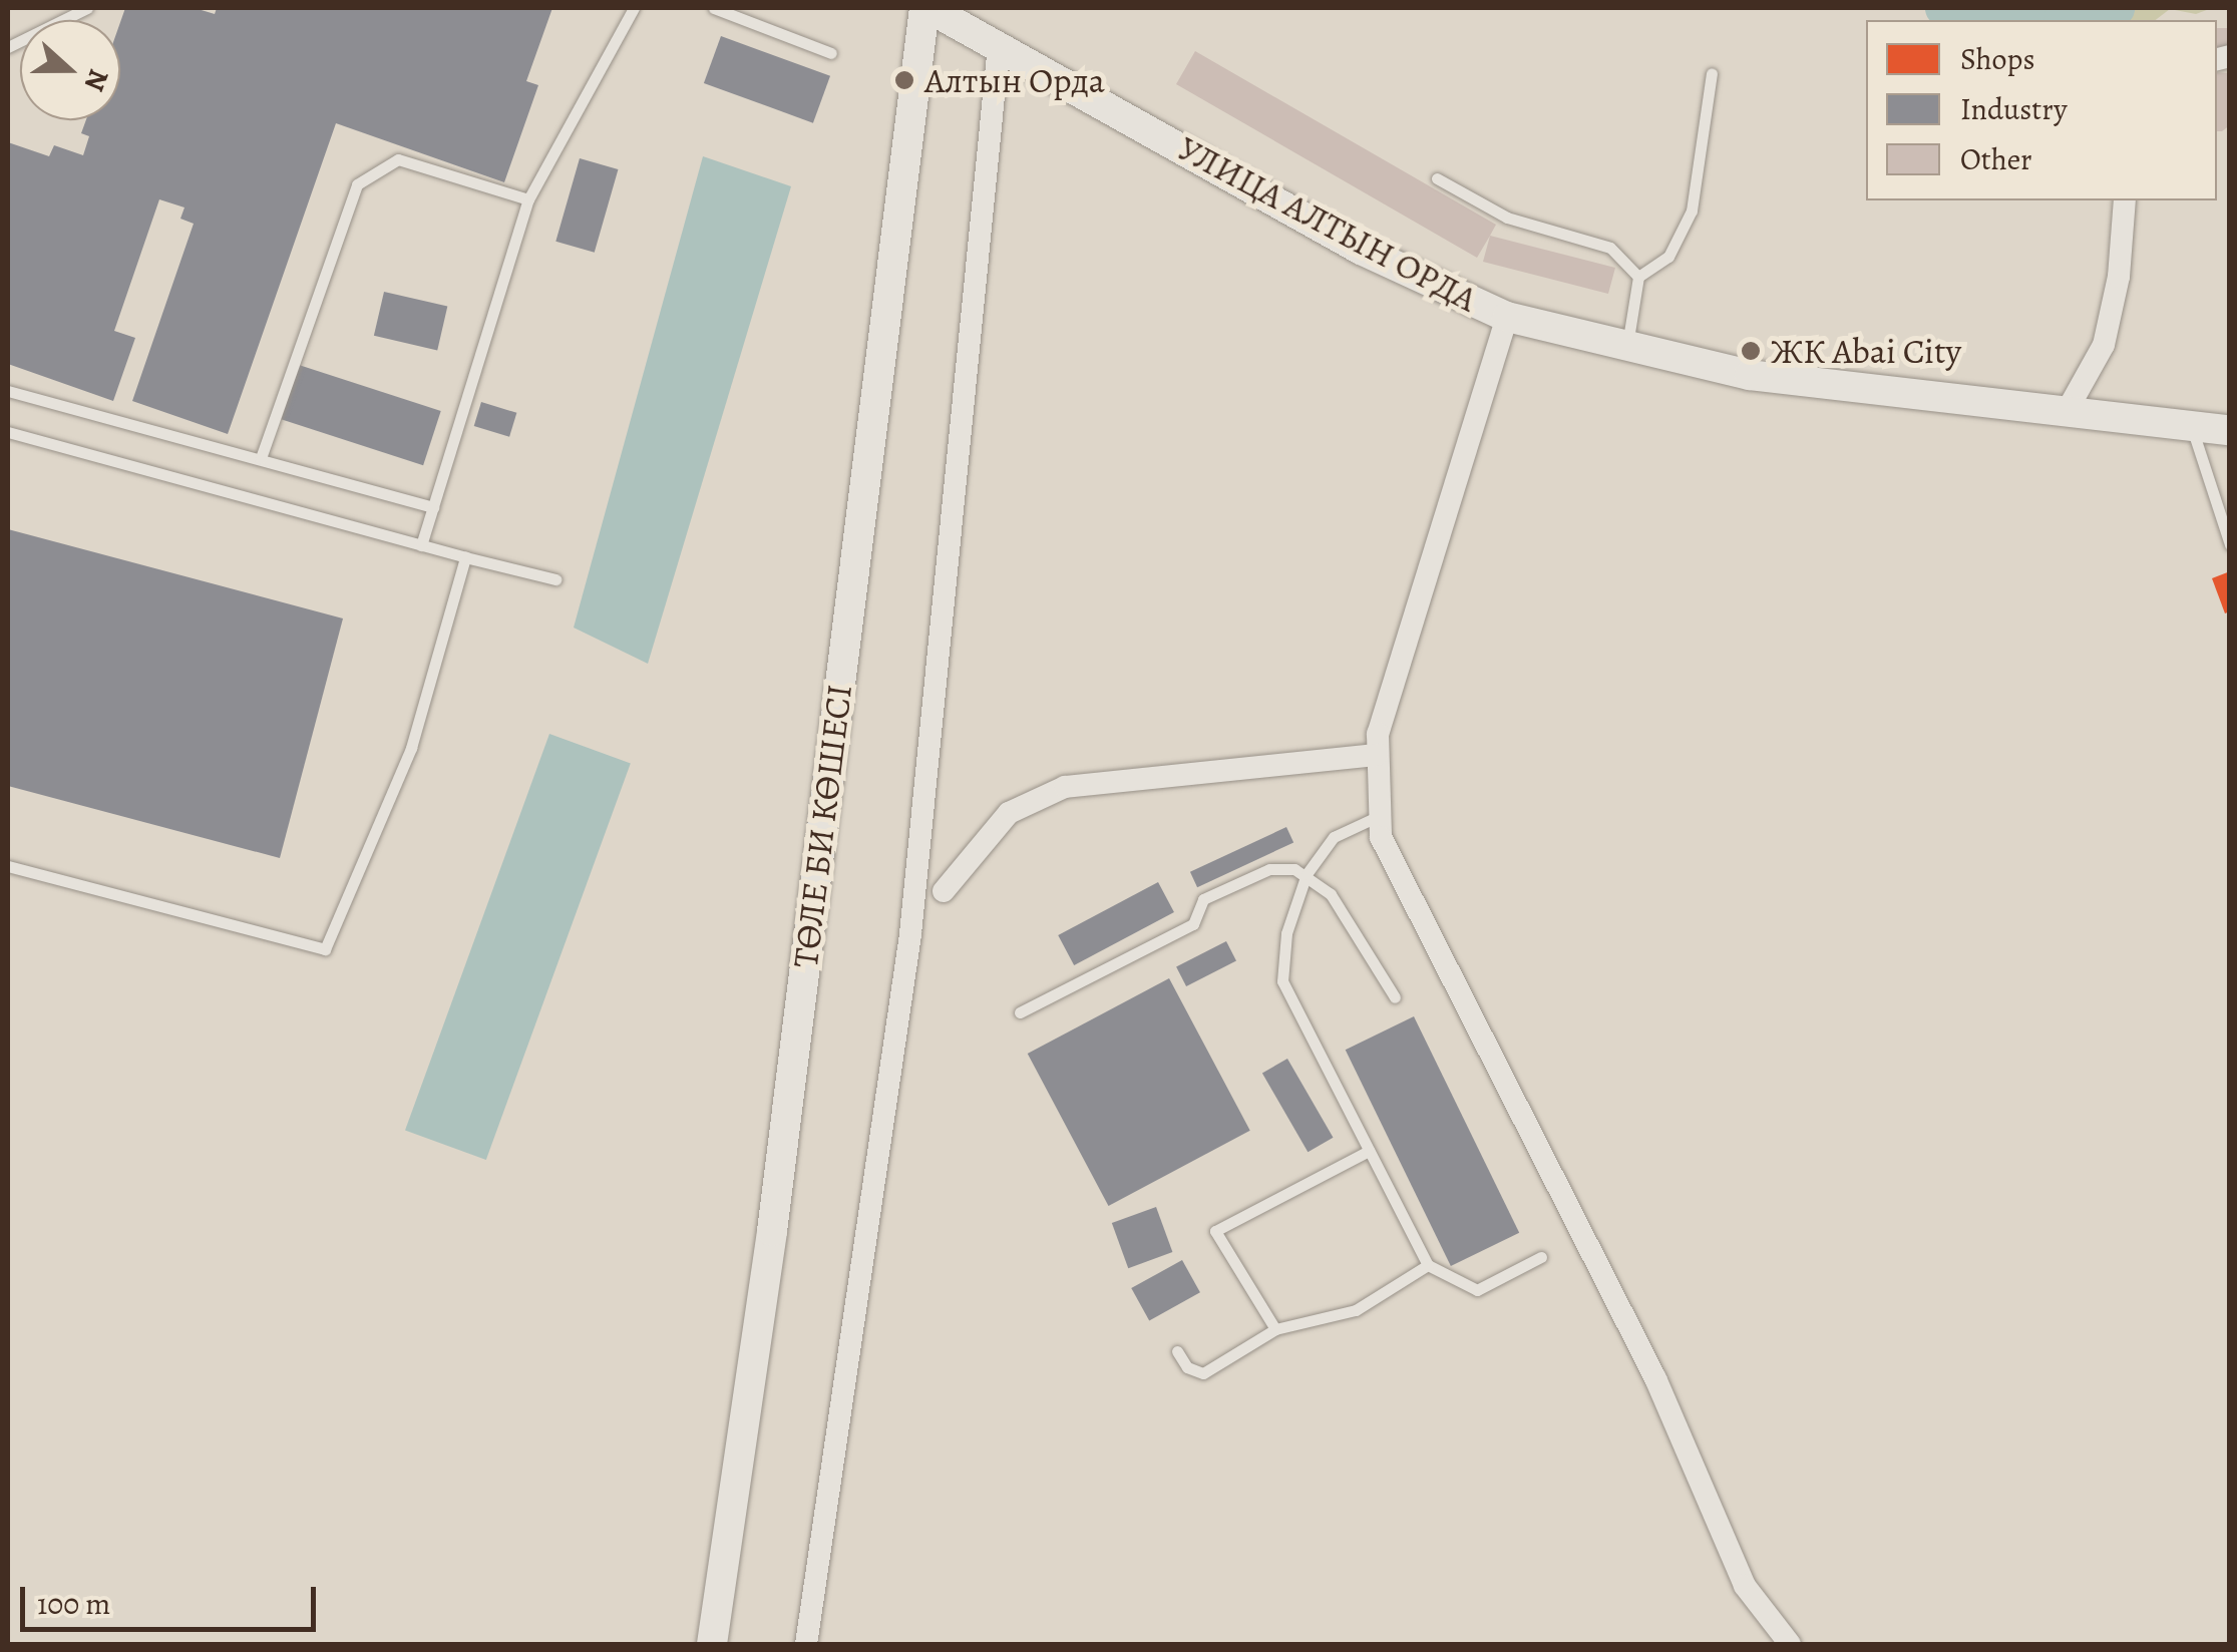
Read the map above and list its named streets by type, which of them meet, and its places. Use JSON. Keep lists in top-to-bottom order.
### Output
{
  "streets": {
    "main road": ["УЛИЦА АЛТЫН ОРДА", "ТӨЛЕ БИ КӨШЕСІ"]
  },
  "crossings": [
    ["УЛИЦА АЛТЫН ОРДА", "ТӨЛЕ БИ КӨШЕСІ"]
  ],
  "places": ["Алтын Орда", "ЖК Abai City"],
  "legend": ["Shops", "Industry", "Other"],
  "scale_bar": "100 m",
  "north": "right"
}
